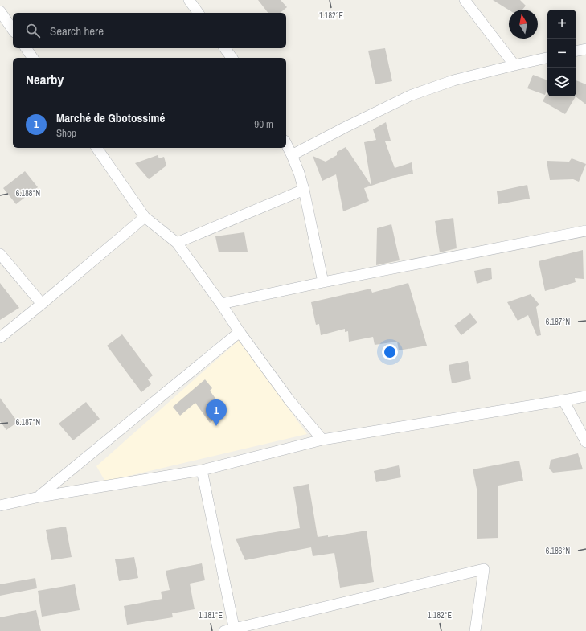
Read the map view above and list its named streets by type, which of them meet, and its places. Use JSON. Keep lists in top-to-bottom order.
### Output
{
  "north": "top",
  "page": {
    "map_buttons": ["+", "−"],
    "search": "Search here",
    "heading": "Nearby",
    "list": [
      {
        "mark": "1",
        "name": "Marché de Gbotossimé",
        "note": "Shop",
        "value": "90 m"
      }
    ],
    "pins": "1"
  },
  "coordinates": [
    "1.182°E",
    "6.188°N",
    "6.187°N",
    "6.186°N",
    "1.181°E"
  ]
}
